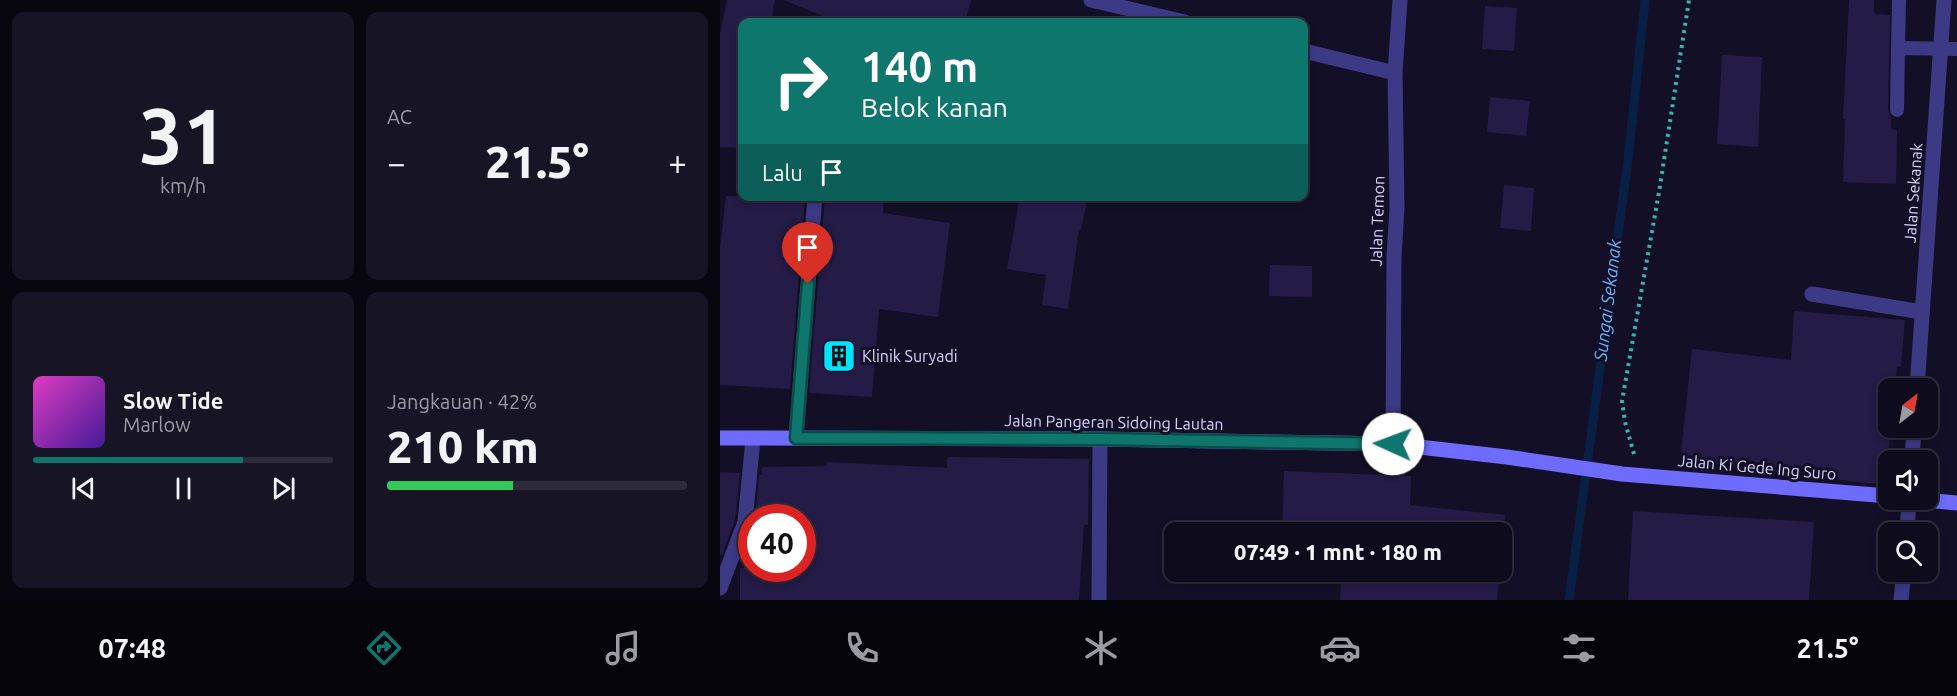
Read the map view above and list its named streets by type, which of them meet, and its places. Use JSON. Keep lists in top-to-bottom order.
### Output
{
  "streets": {
    "street": [
      "Jalan Sekanak",
      "Jalan Temon",
      "Jalan Pangeran Sidoing Lautan",
      "Jalan Ki Gede Ing Suro"
    ]
  },
  "crossings": [
    ["Jalan Temon", "Jalan Pangeran Sidoing Lautan"],
    ["Jalan Pangeran Sidoing Lautan", "Jalan Ki Gede Ing Suro"]
  ],
  "water": ["Sungai Sekanak"],
  "places": {
    "building": ["Klinik Suryadi"]
  },
  "north": "top right",
  "page": {
    "tile": [
      ["31", "km/h"],
      "AC",
      ["Jangkauan · 42%", "210 km"]
    ],
    "turn": ["140 m", "Belok kanan"],
    "heat": ["−", "21.5°", "+"],
    "then": "Lalu",
    "song": ["Slow Tide", "Marlow"],
    "limit": "40",
    "trip": "07:49 · 1 mnt · 180 m",
    "tabs": ["07:48", "21.5°"]
  }
}
